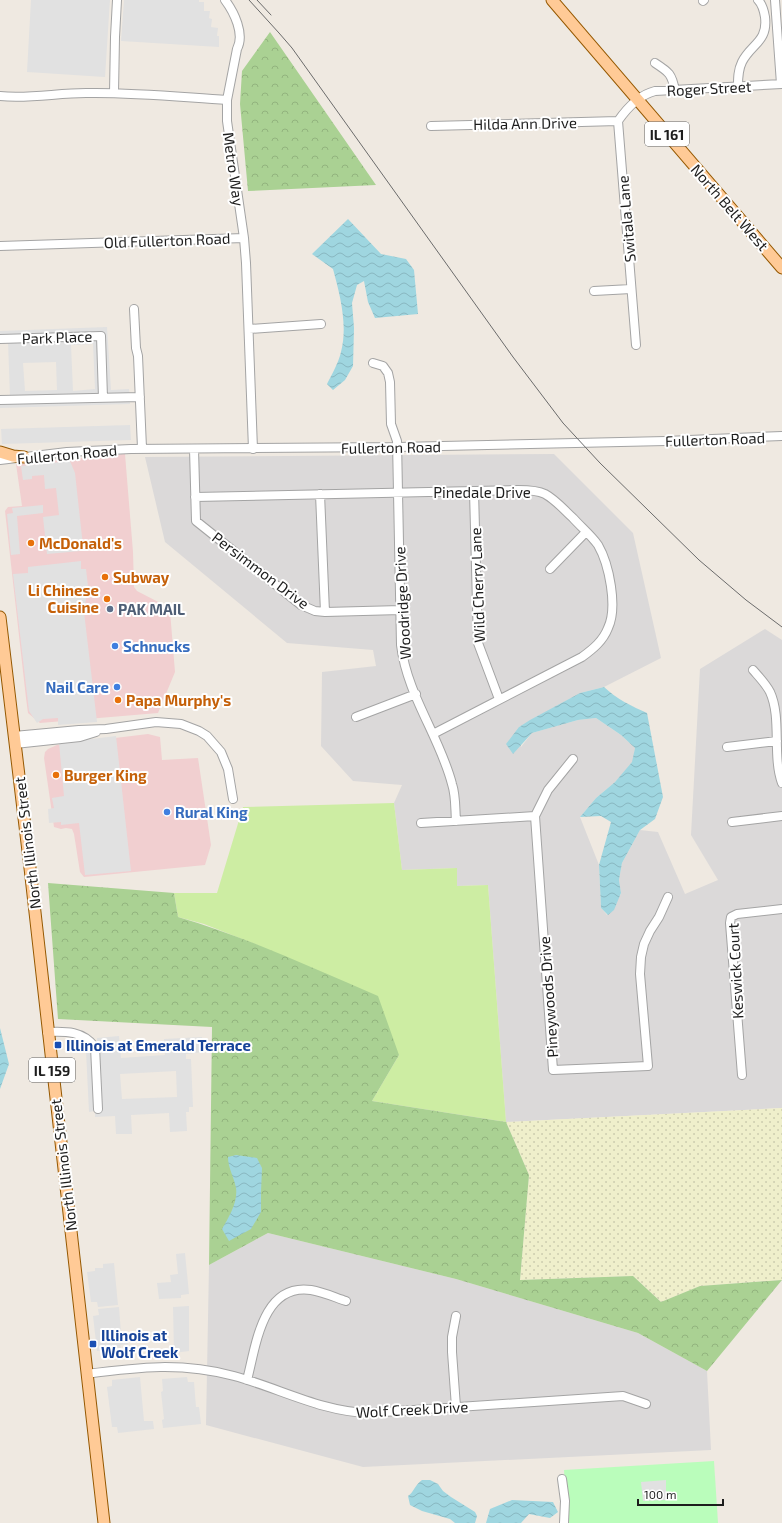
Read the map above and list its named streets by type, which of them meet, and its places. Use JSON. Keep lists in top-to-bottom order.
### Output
{
  "streets": {
    "main road": [
      "IL 161",
      "North Belt West",
      "North Illinois Street",
      "IL 159"
    ],
    "street": [
      "Roger Street",
      "Hilda Ann Drive",
      "Metro Way",
      "Switala Lane",
      "Old Fullerton Road",
      "Park Place",
      "Fullerton Road",
      "Pinedale Drive",
      "Persimmon Drive",
      "Wild Cherry Lane",
      "Woodridge Drive",
      "Keswick Court",
      "Pineywoods Drive",
      "Wolf Creek Drive"
    ]
  },
  "crossings": [
    ["Roger Street", "North Belt West"],
    ["Hilda Ann Drive", "Switala Lane"],
    ["Metro Way", "Old Fullerton Road"],
    ["Old Fullerton Road", "Fullerton Road"],
    ["Fullerton Road", "Persimmon Drive"],
    ["Fullerton Road", "Woodridge Drive"],
    ["Pinedale Drive", "Persimmon Drive"],
    ["Pinedale Drive", "Wild Cherry Lane"],
    ["Pinedale Drive", "Woodridge Drive"],
    ["Persimmon Drive", "Woodridge Drive"],
    ["North Illinois Street", "Wolf Creek Drive"]
  ],
  "places": {
    "other": [
      "McDonald's",
      "Subway",
      "Li Chinese Cuisine",
      "PAK MAIL",
      "Schnucks",
      "Nail Care",
      "Papa Murphy's",
      "Burger King",
      "Rural King"
    ],
    "transit": ["Illinois at Emerald Terrace", "Illinois at Wolf Creek"]
  },
  "scale_bar": "100 m"
}
